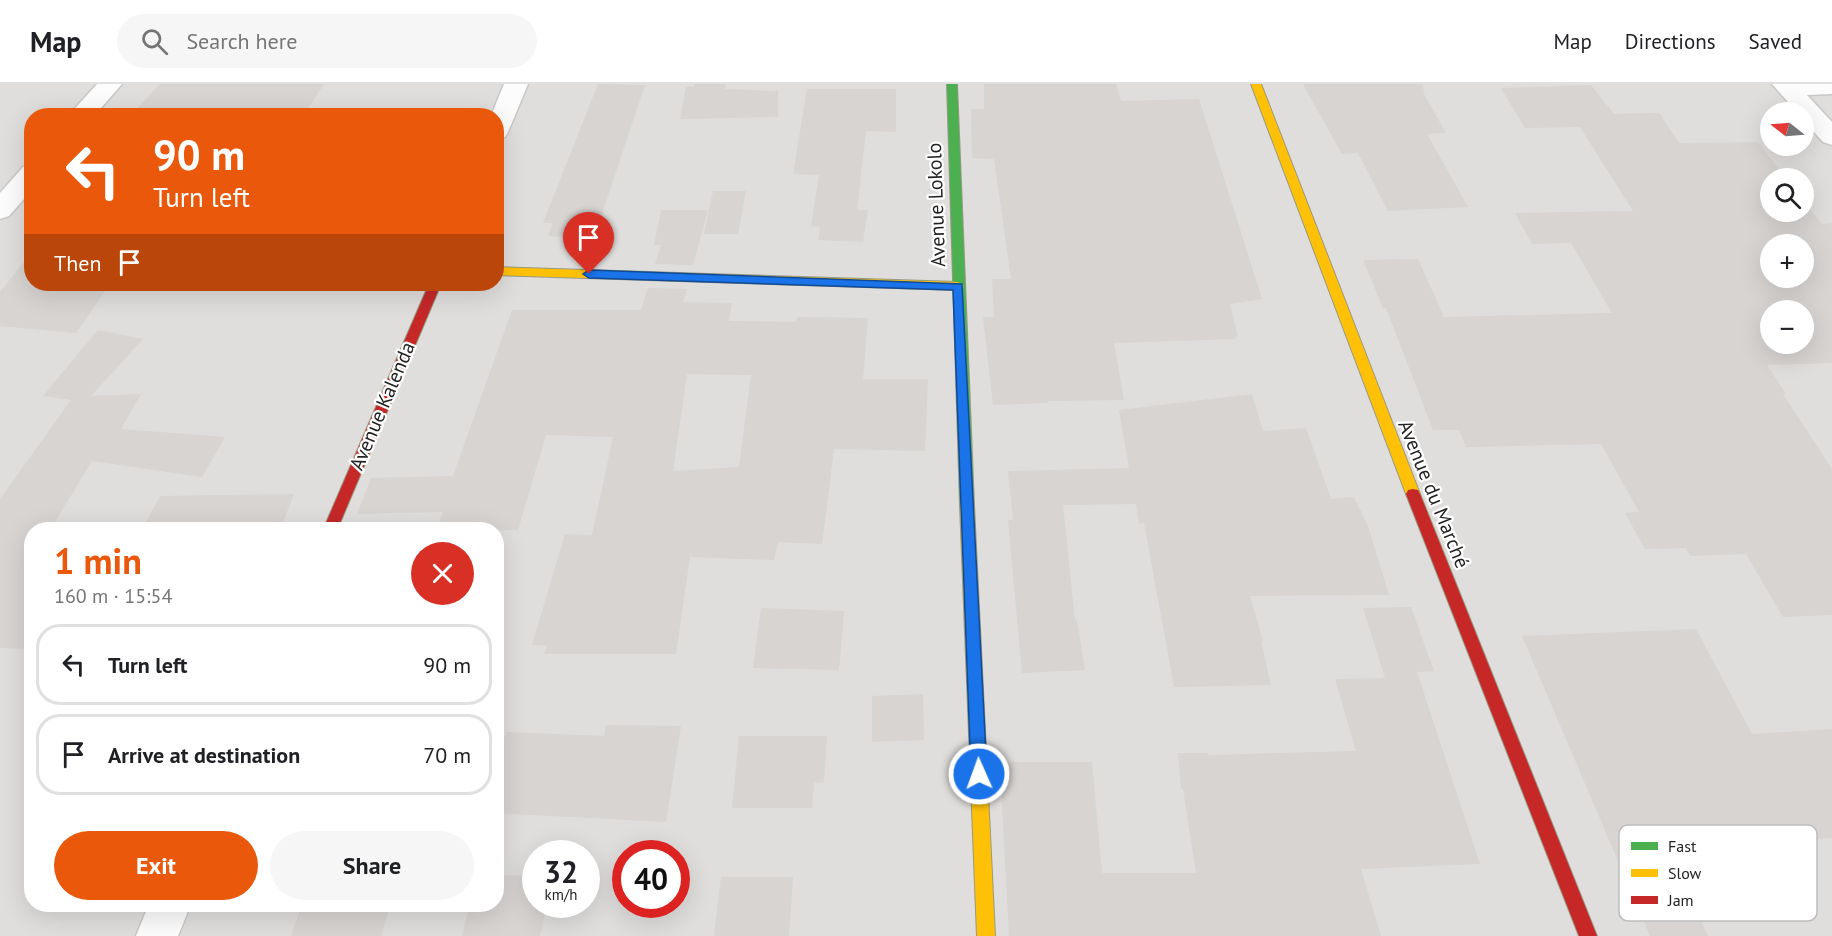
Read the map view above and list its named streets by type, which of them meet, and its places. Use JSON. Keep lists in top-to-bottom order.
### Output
{
  "streets": {
    "street": ["Avenue Lokolo", "Avenue Kalenda", "Avenue du Marché"]
  },
  "legend": ["Fast", "Slow", "Jam"],
  "north": "left",
  "page": {
    "header": "Map",
    "search": "Search here",
    "nav": ["Map", "Directions", "Saved"],
    "map_buttons": ["+", "−"],
    "turn": ["90 m", "Turn left"],
    "then": "Then",
    "heading": ["1 min", "160 m · 15:54"],
    "list": [
      {
        "name": "Turn left",
        "value": "90 m"
      },
      {
        "name": "Arrive at destination",
        "value": "70 m"
      }
    ],
    "buttons": ["Exit", "Share"],
    "speed": "32 km/h",
    "limit": "40"
  }
}
